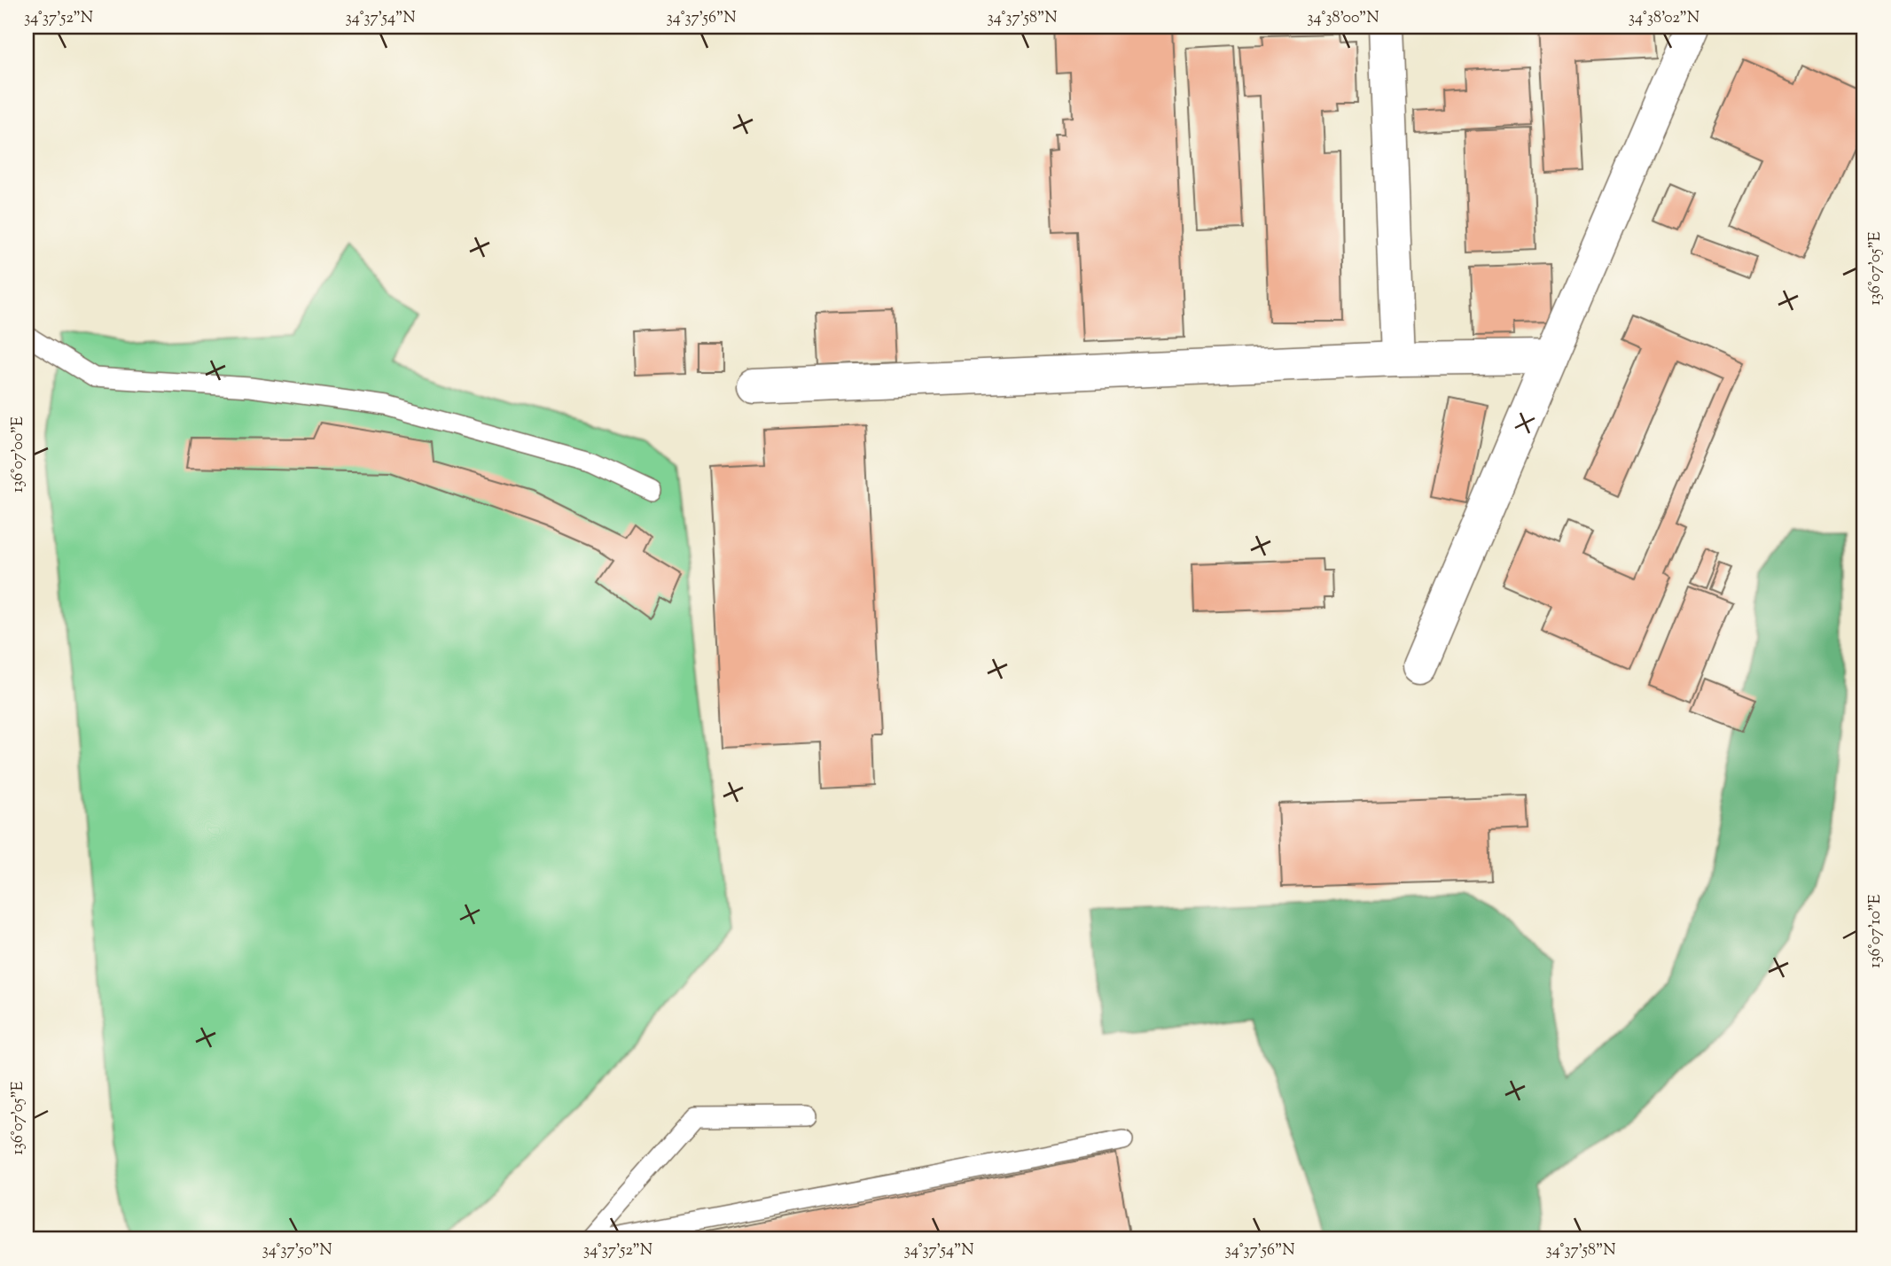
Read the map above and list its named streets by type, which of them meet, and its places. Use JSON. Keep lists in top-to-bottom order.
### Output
{
  "coordinates": [
    "34°37'52\"N",
    "34°37'54\"N",
    "34°37'56\"N",
    "34°37'58\"N",
    "34°38'00\"N",
    "34°38'02\"N",
    "136°07'05\"E",
    "136°07'00\"E",
    "136°07'10\"E",
    "34°37'50\"N"
  ]
}
